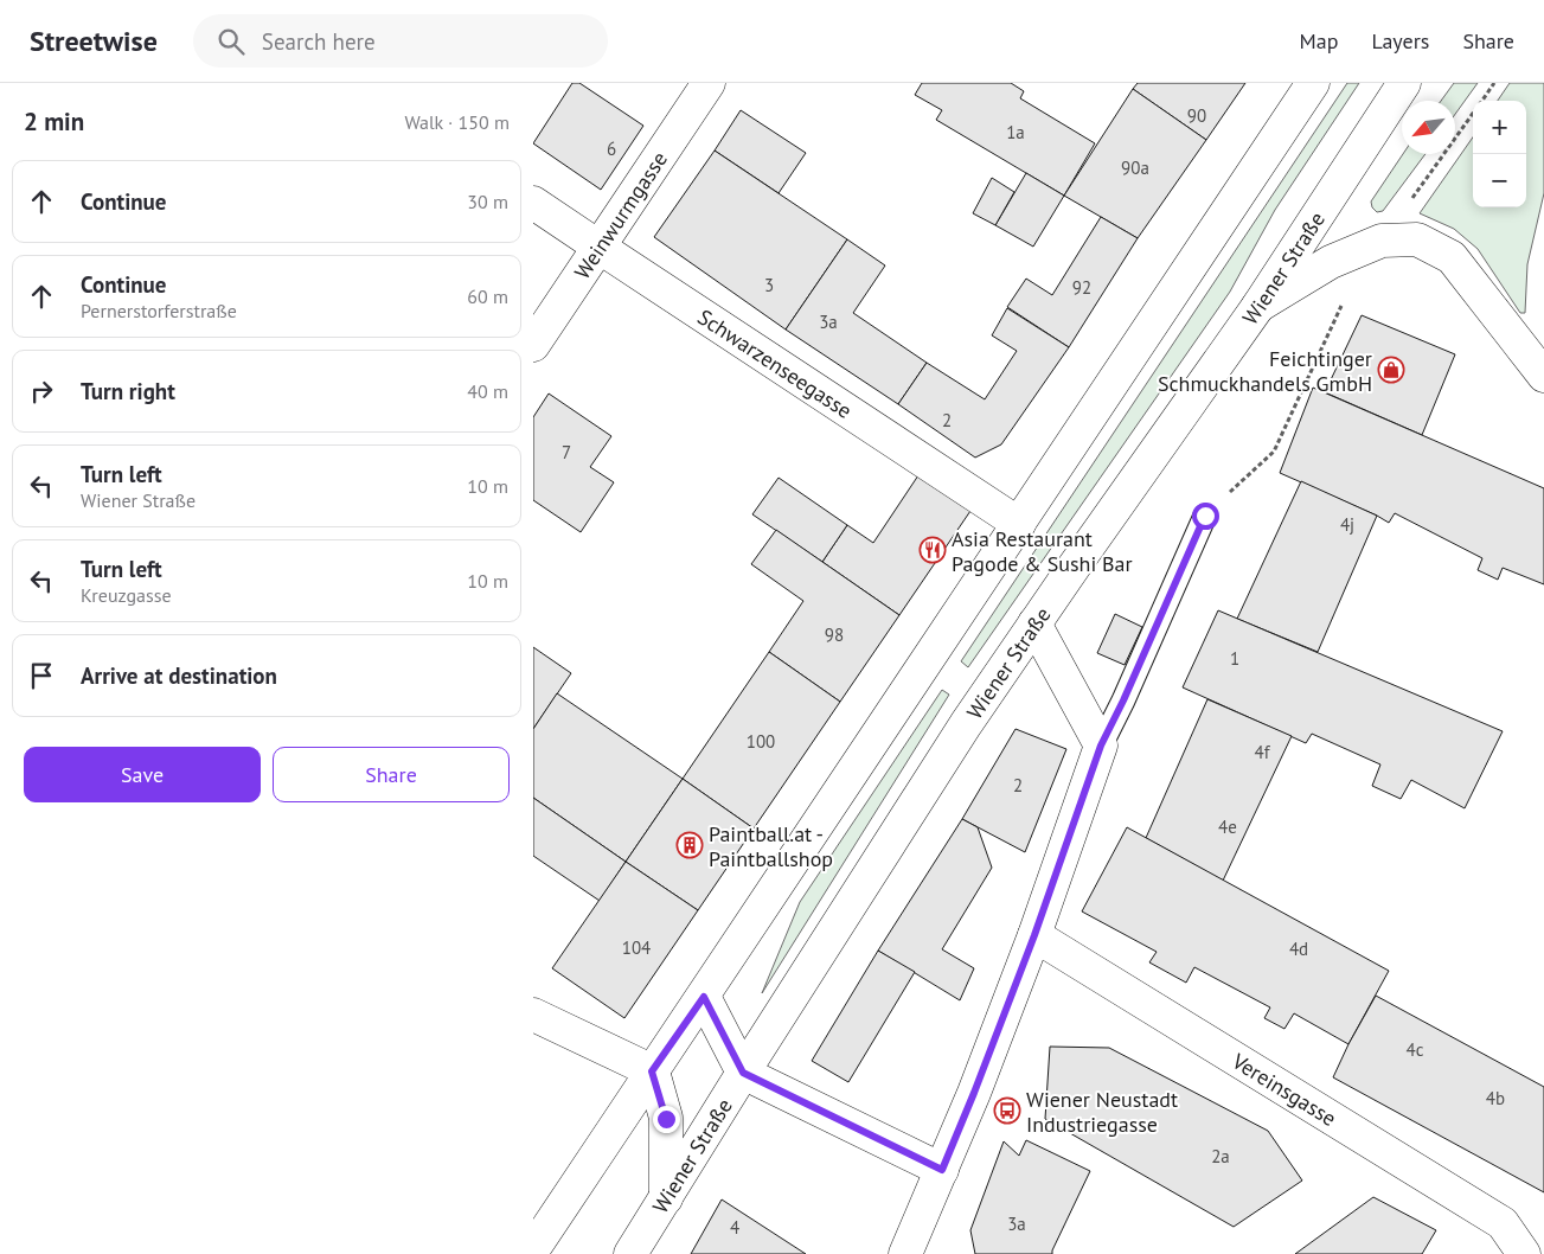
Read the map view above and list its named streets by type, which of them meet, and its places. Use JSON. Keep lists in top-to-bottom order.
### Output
{
  "streets": {
    "main road": [
      "Weinwurmgasse",
      "Wiener Straße",
      "Schwarzenseegasse",
      "Vereinsgasse"
    ]
  },
  "crossings": [
    ["Weinwurmgasse", "Schwarzenseegasse"]
  ],
  "places": {
    "shop": ["Feichtinger Schmuckhandels GmbH"],
    "restaurant": ["Asia Restaurant Pagode & Sushi Bar"],
    "building": ["Paintball.at - Paintballshop"],
    "bus stop": ["Wiener Neustadt Industriegasse"]
  },
  "house_numbers": [
    "90",
    "1a",
    "6",
    "90a",
    "3",
    "92",
    "3a",
    "2",
    "7",
    "4j",
    "98",
    "1",
    "100",
    "4f",
    "2",
    "4e",
    "104",
    "4d",
    "4c",
    "4b",
    "2a",
    "3a",
    "4"
  ],
  "north": "bottom left",
  "page": {
    "header": "Streetwise",
    "search": "Search here",
    "nav": ["Map", "Layers", "Share"],
    "heading": ["2 min", "Walk · 150 m"],
    "map_buttons": ["+", "−"],
    "list": [
      ["Continue", "30 m"],
      ["Continue", "Pernerstorferstraße", "60 m"],
      ["Turn right", "40 m"],
      ["Turn left", "Wiener Straße", "10 m"],
      ["Turn left", "Kreuzgasse", "10 m"],
      "Arrive at destination"
    ],
    "buttons": ["Save", "Share"]
  }
}
